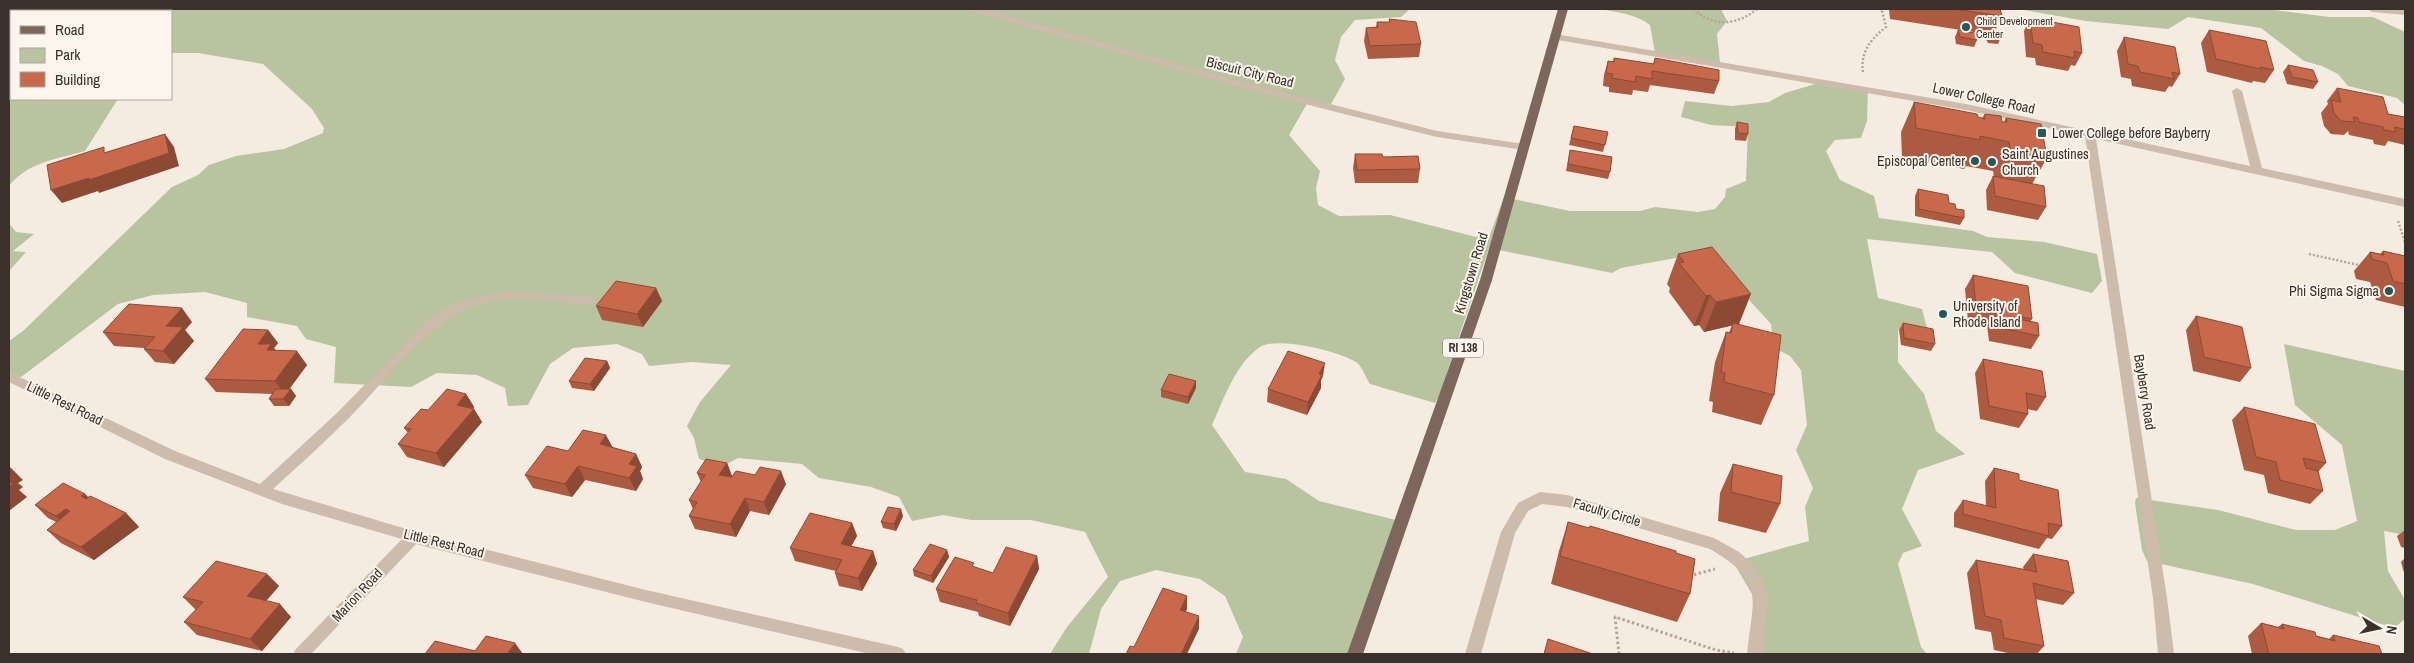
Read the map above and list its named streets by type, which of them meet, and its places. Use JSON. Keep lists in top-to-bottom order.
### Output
{
  "streets": {
    "main road": ["Kingstown Road", "RI 138"],
    "street": [
      "Biscuit City Road",
      "Lower College Road",
      "Bayberry Road",
      "Little Rest Road",
      "Faculty Circle",
      "Marion Road"
    ]
  },
  "crossings": [
    ["Biscuit City Road", "Kingstown Road"],
    ["Lower College Road", "Kingstown Road"],
    ["Lower College Road", "Bayberry Road"],
    ["Little Rest Road", "Marion Road"]
  ],
  "places": {
    "other": [
      "Child Development Center",
      "Episcopal Center",
      "Saint Augustines Church",
      "Phi Sigma Sigma",
      "University of Rhode Island"
    ],
    "transit": ["Lower College before Bayberry"]
  },
  "legend": ["Road", "Park", "Building"],
  "north": "right"
}
